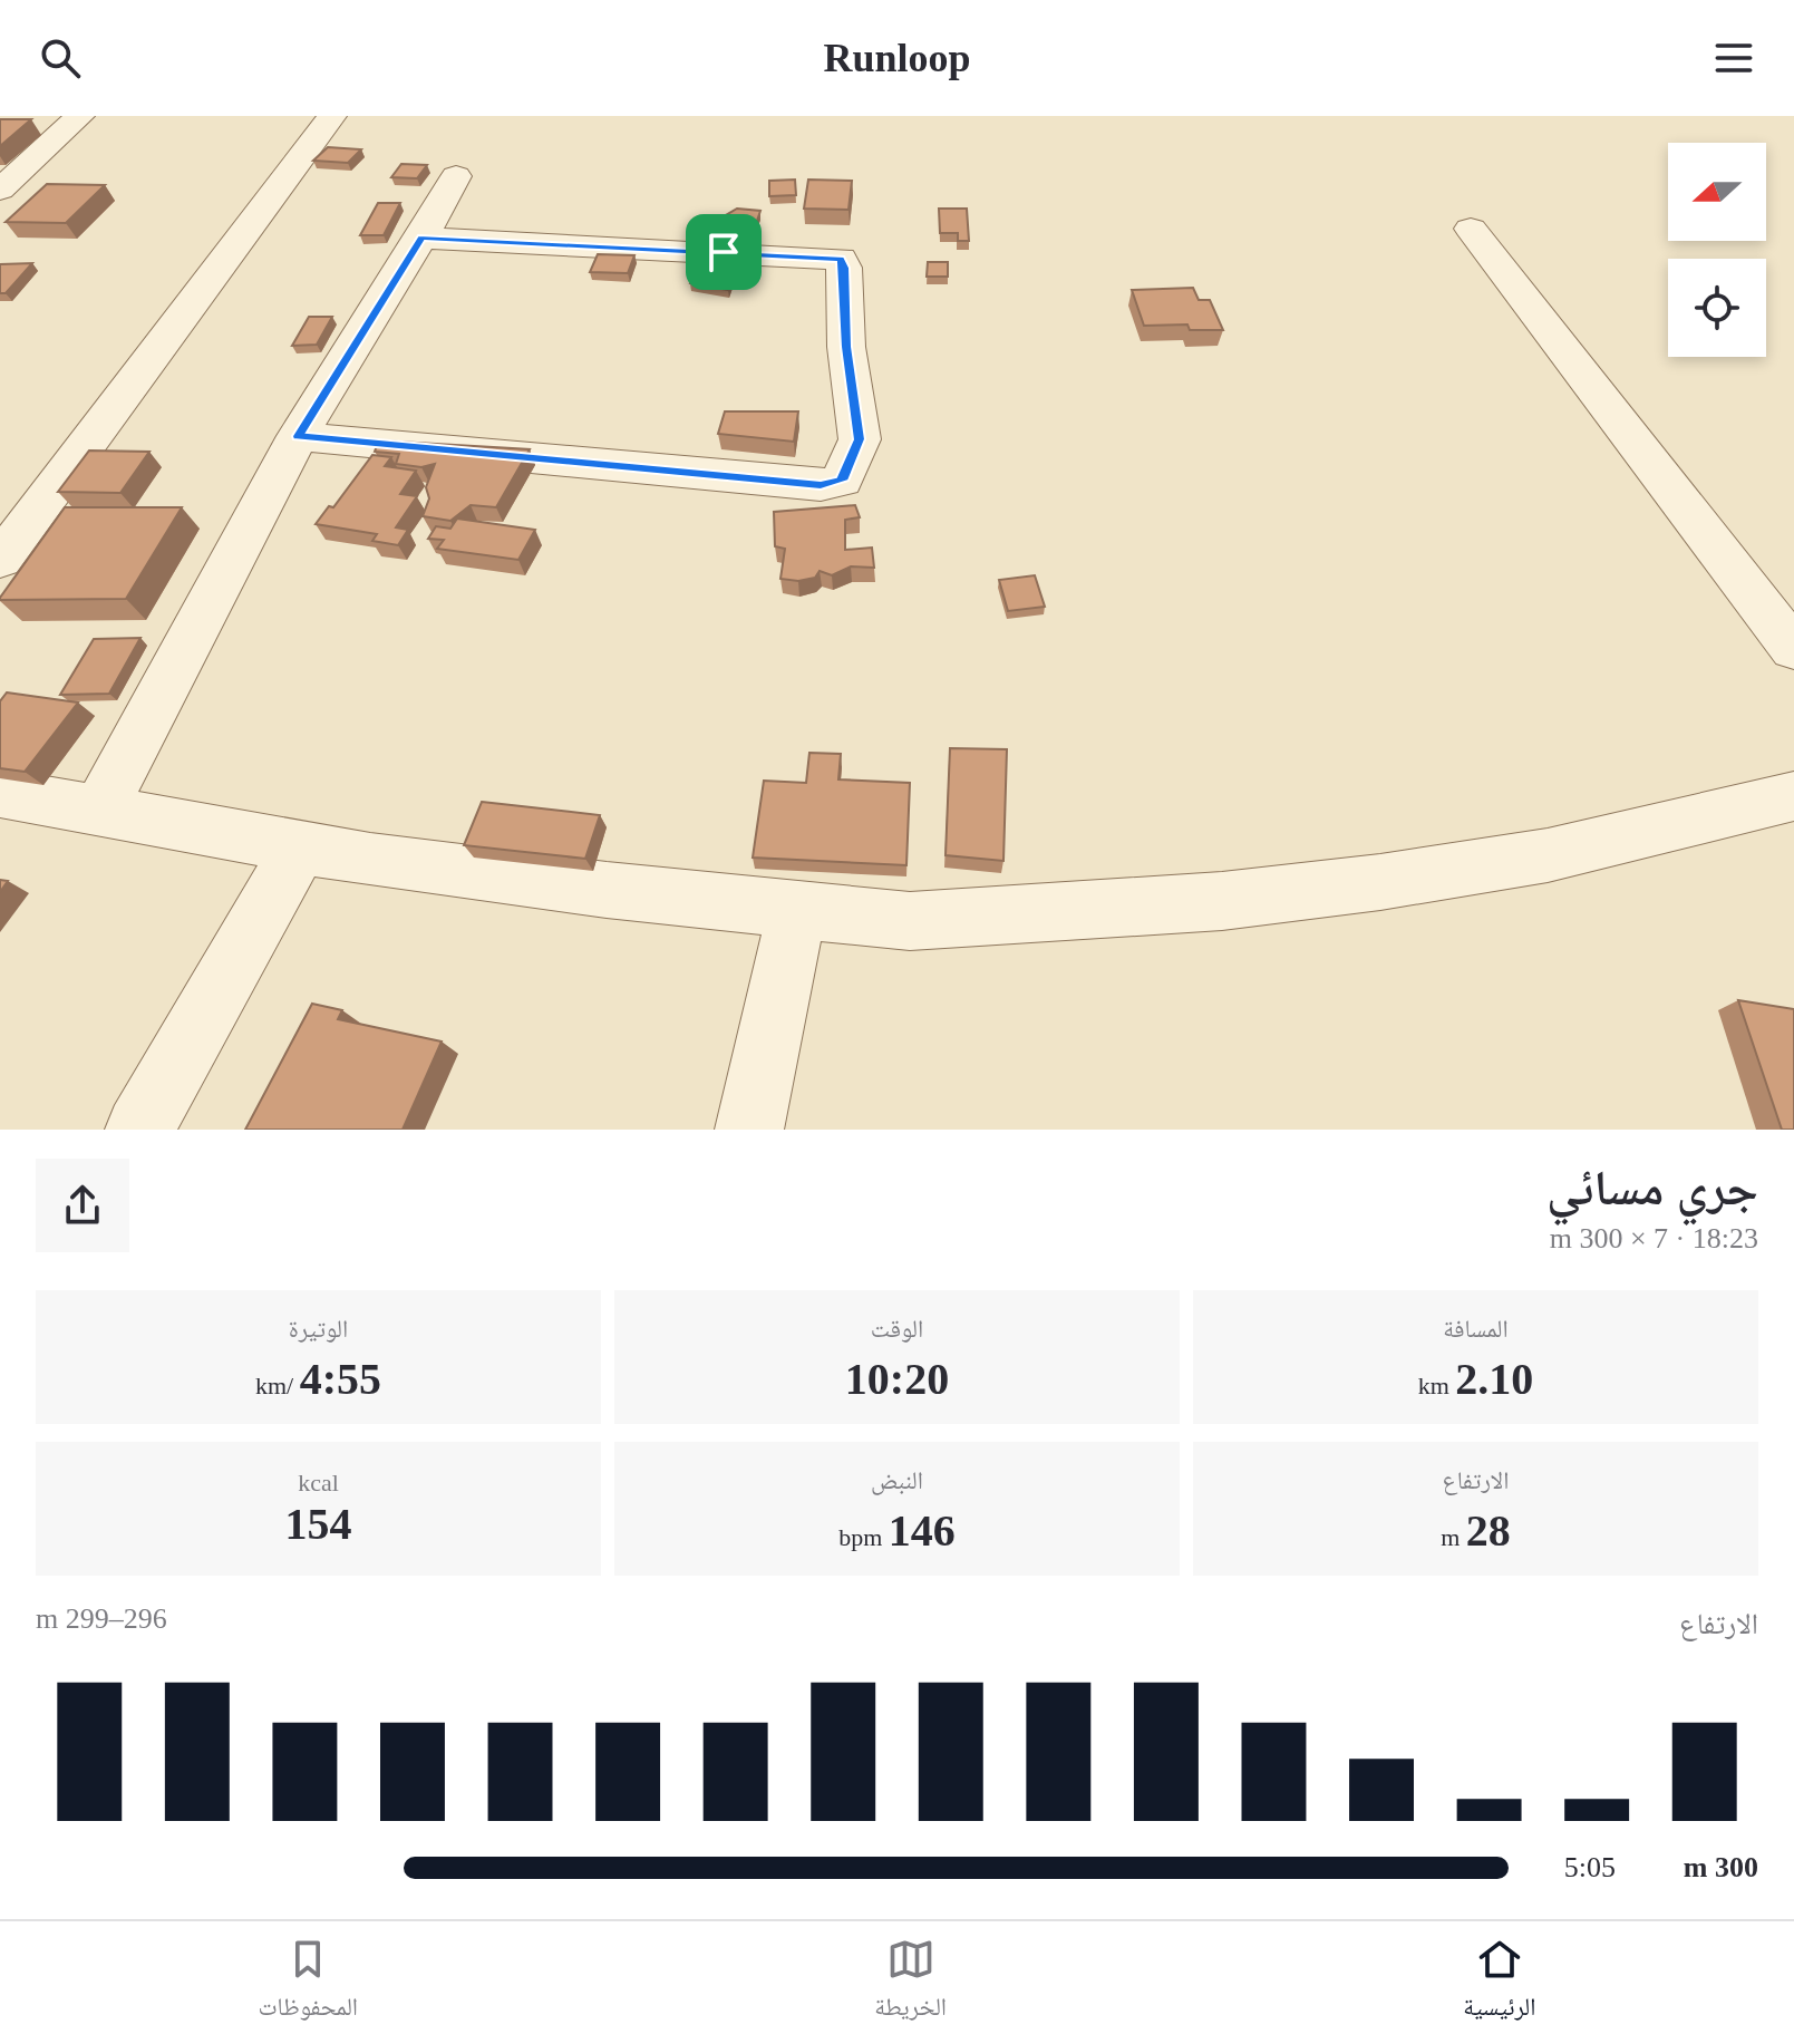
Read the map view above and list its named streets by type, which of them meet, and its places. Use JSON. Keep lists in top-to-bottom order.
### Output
{
  "north": "left",
  "page": {
    "header": "Runloop",
    "heading": ["جري مسائي", "18:23 · 7 × 300 m"],
    "stats": [
      ["المسافة", "2.10 km"],
      ["الوقت", "10:20"],
      ["الوتيرة", "4:55 /km"],
      ["الارتفاع", "28 m"],
      ["النبض", "146 bpm"],
      ["kcal", "154"]
    ],
    "chart": ["الارتفاع", "296–299 m"],
    "list": [
      {
        "name": "300 m",
        "note": "5:05"
      }
    ],
    "tabs": ["الرئيسية", "الخريطة", "المحفوظات"]
  }
}
